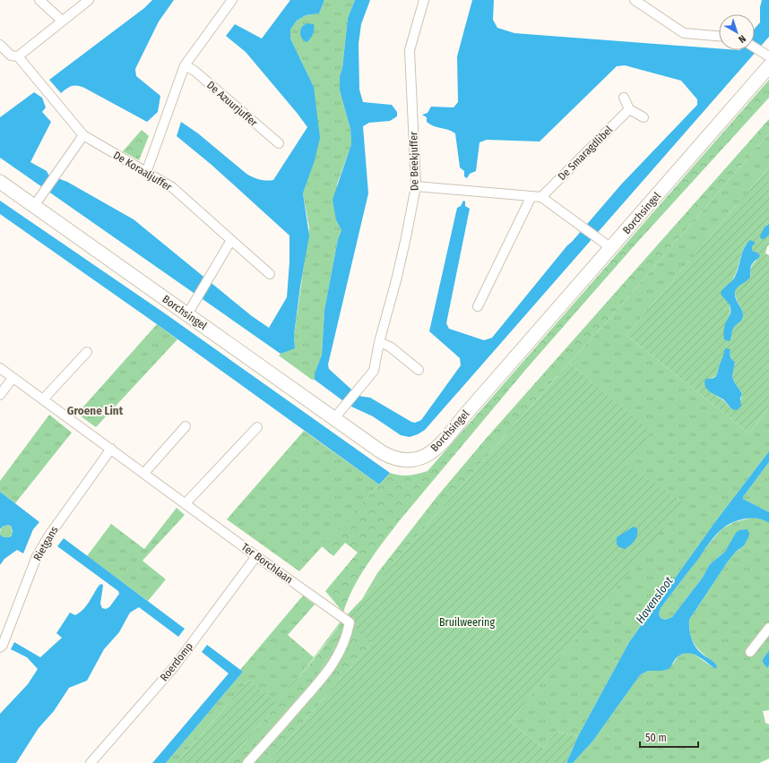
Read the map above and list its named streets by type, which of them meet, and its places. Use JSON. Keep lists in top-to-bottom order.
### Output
{
  "streets": {
    "main road": ["Borchsingel"],
    "street": [
      "De Azuurjuffer",
      "De Smaragdlibel",
      "De Beekjuffer",
      "De Koraaljuffer",
      "Rietgans",
      "Ter Borchlaan",
      "Roerdomp"
    ]
  },
  "crossings": [
    ["De Beekjuffer", "Borchsingel"],
    ["Rietgans", "Ter Borchlaan"],
    ["Ter Borchlaan", "Roerdomp"]
  ],
  "districts": ["Groene Lint"],
  "water": ["Havensloot"],
  "parks": ["Bruilweering"],
  "scale_bar": "50 m",
  "north": "bottom right"
}
